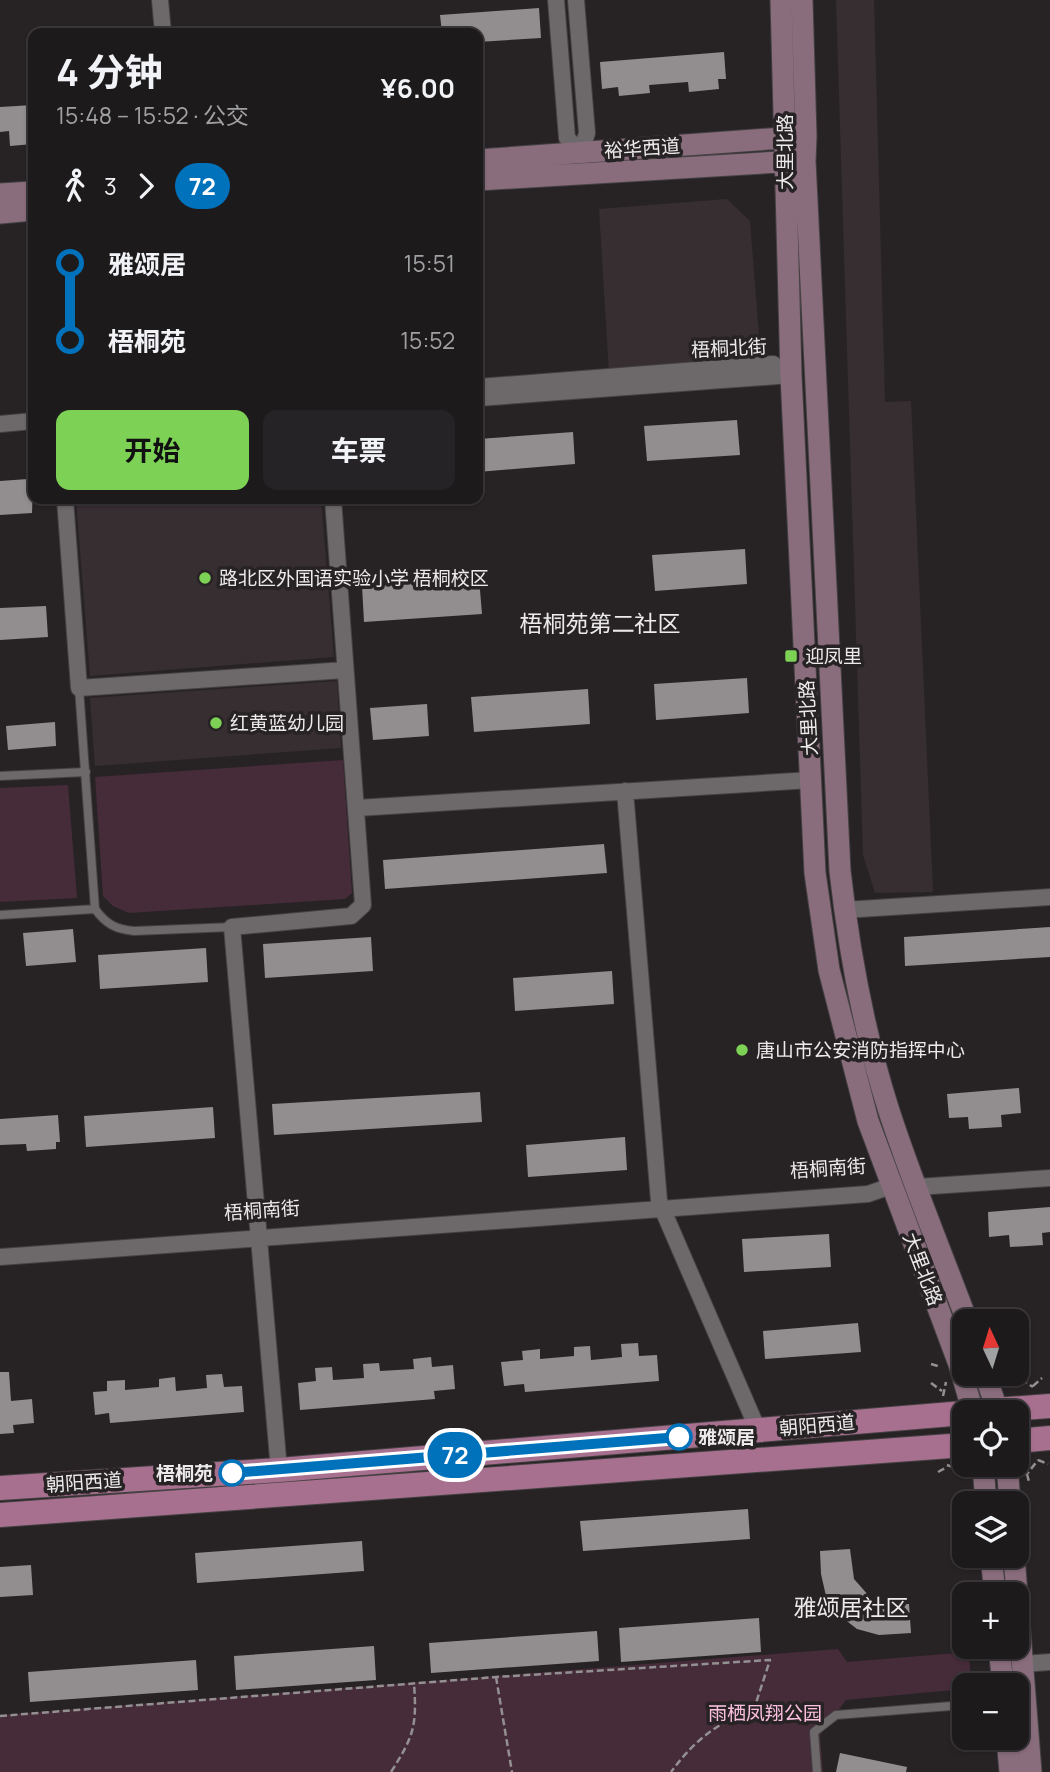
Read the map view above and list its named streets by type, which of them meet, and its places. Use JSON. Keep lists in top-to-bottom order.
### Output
{
  "streets": {
    "main road": ["裕华西道", "大里北路", "朝阳西道"],
    "street": ["梧桐北街", "梧桐南街"]
  },
  "crossings": [
    ["裕华西道", "大里北路"],
    ["大里北路", "梧桐北街"],
    ["大里北路", "梧桐南街"]
  ],
  "districts": ["梧桐苑第二社区", "雅颂居社区"],
  "parks": ["雨栖凤翔公园"],
  "places": {
    "other": [
      "路北区外国语实验小学 梧桐校区",
      "红黄蓝幼儿园",
      "唐山市公安消防指挥中心",
      "雅颂居",
      "梧桐苑"
    ],
    "transit": ["迎凤里"]
  },
  "lines": ["bus line 72"],
  "north": "top",
  "page": {
    "on_map": "72",
    "heading": ["4 分钟", "15:48 – 15:52 · 公交", "¥6.00"],
    "legs": ["3", "72"],
    "list": [
      {
        "name": "雅颂居",
        "value": "15:51"
      },
      {
        "name": "梧桐苑",
        "value": "15:52"
      }
    ],
    "buttons": ["开始", "车票"],
    "map_buttons": ["+", "−"]
  }
}
